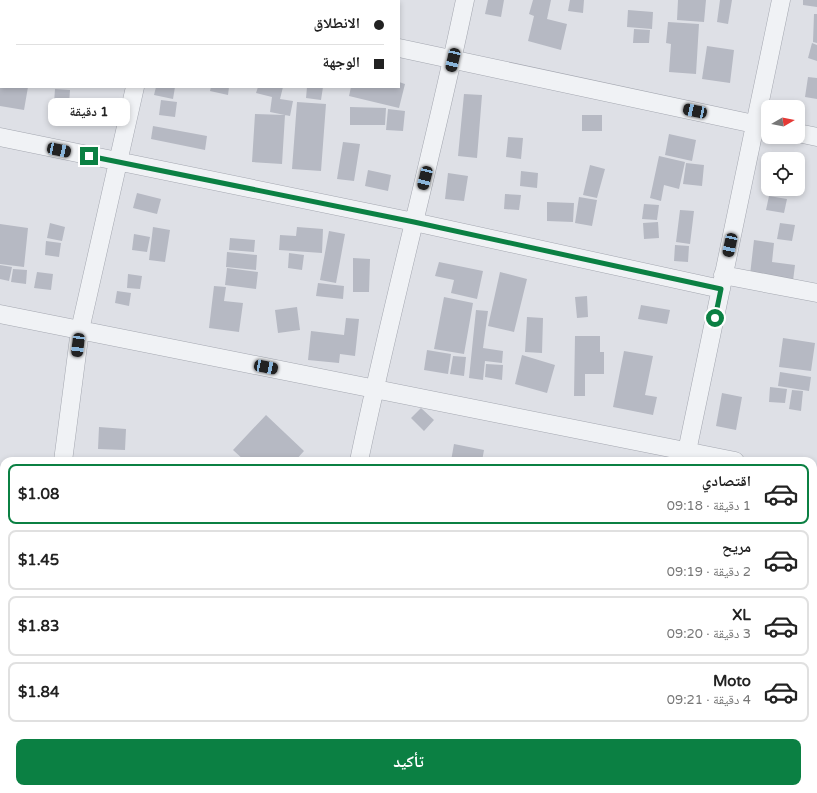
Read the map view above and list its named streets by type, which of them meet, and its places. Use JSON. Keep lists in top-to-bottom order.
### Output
{
  "north": "right",
  "page": {
    "banner": ["الانطلاق", "الوجهة"],
    "bubble": "1 دقيقة",
    "list": [
      {
        "name": "اقتصادي",
        "note": "1 دقيقة · 09:18",
        "value": "$1.08"
      },
      {
        "name": "مريح",
        "note": "2 دقيقة · 09:19",
        "value": "$1.45"
      },
      {
        "name": "XL",
        "note": "3 دقيقة · 09:20",
        "value": "$1.83"
      },
      {
        "name": "Moto",
        "note": "4 دقيقة · 09:21",
        "value": "$1.84"
      }
    ],
    "buttons": "تأكيد"
  }
}
